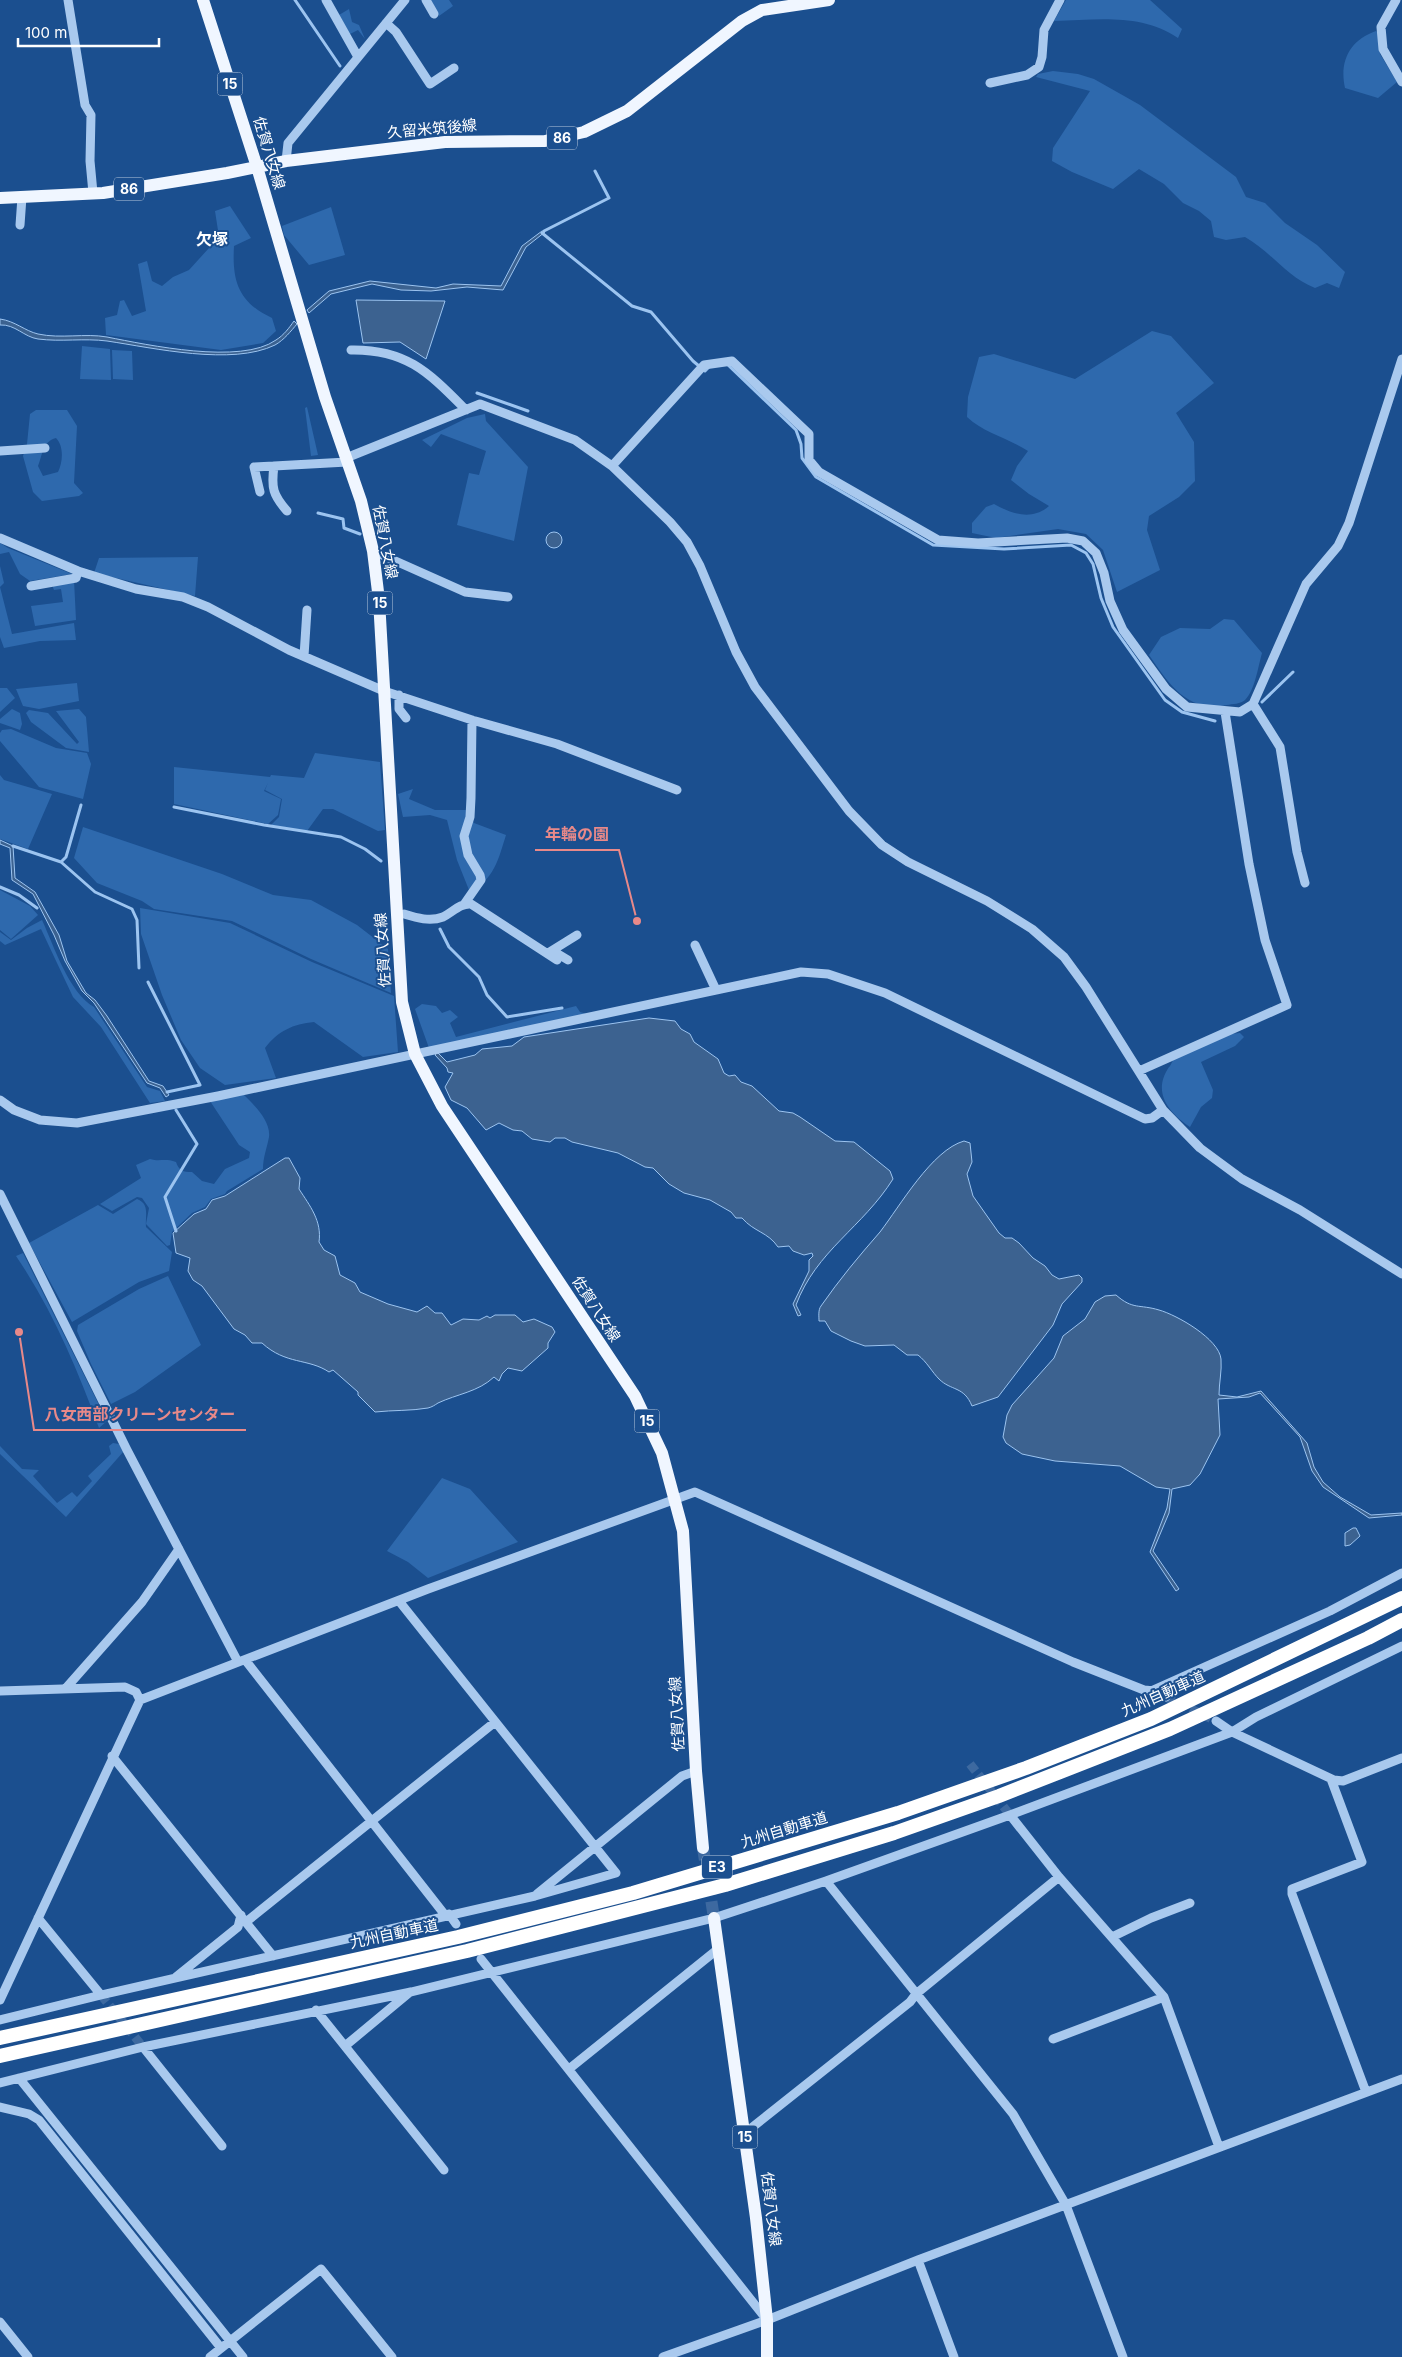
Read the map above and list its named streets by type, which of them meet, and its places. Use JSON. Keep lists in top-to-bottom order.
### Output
{
  "streets": {
    "highway": ["九州自動車道", "E3"],
    "main road": [
      "15",
      "久留米筑後線",
      "86",
      "佐賀八女線"
    ]
  },
  "crossings": [
    ["久留米筑後線", "佐賀八女線"]
  ],
  "districts": ["欠塚"],
  "places": ["年輪の園", "八女西部クリーンセンター"],
  "scale_bar": "100 m"
}
